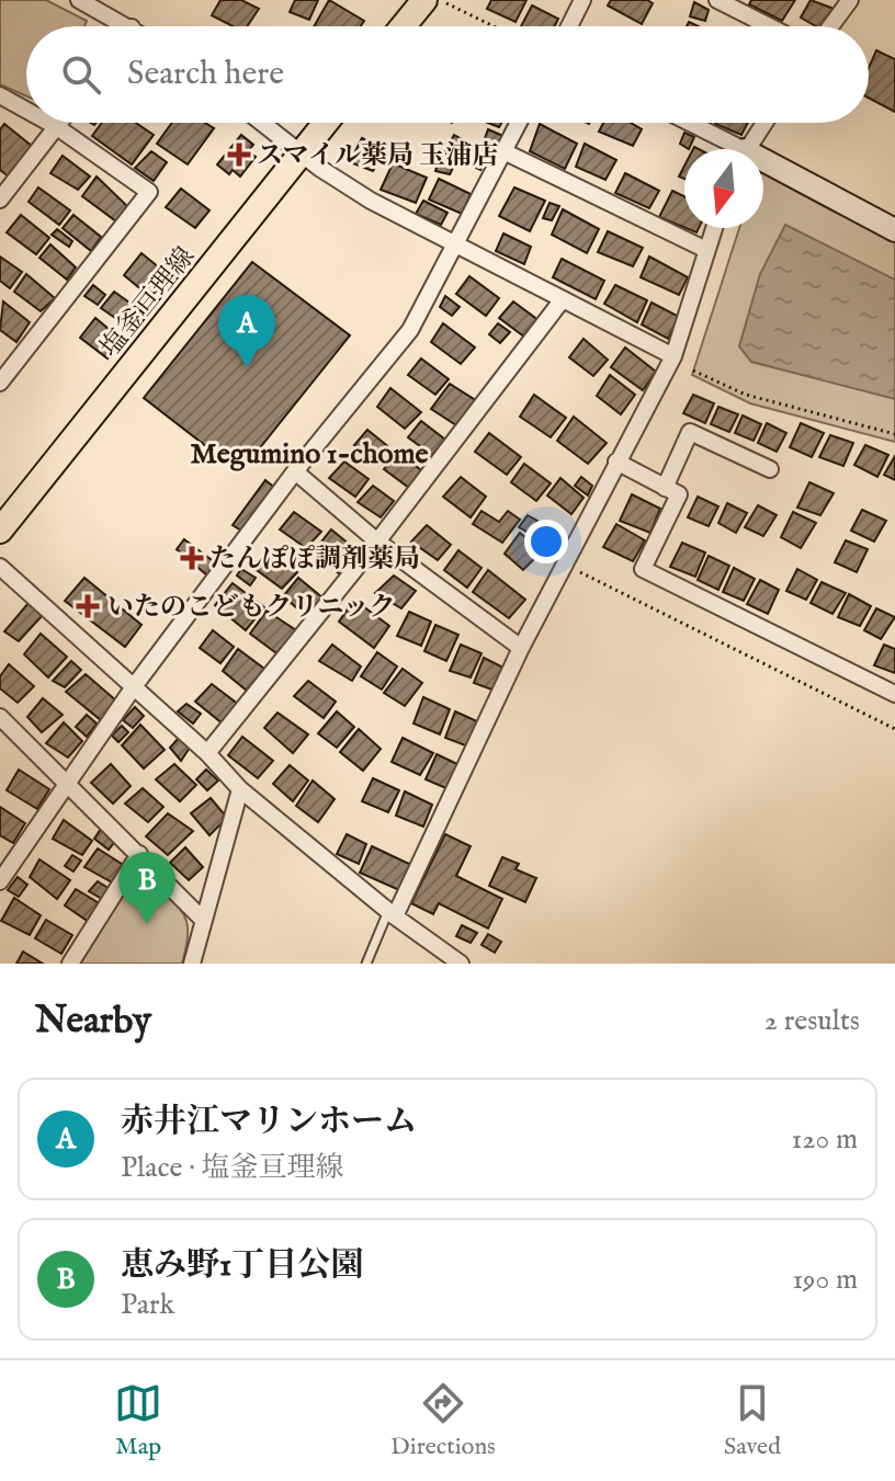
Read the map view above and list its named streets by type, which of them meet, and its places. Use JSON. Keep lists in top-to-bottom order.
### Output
{
  "streets": {
    "main road": ["塩釜亘理線"]
  },
  "districts": ["Megumino 1-chome"],
  "places": {
    "health": ["スマイル薬局 玉浦店", "たんぽぽ調剤薬局", "いたのこどもクリニック"]
  },
  "north": "bottom",
  "page": {
    "search": "Search here",
    "pins": ["A", "B"],
    "heading": ["Nearby", "2 results"],
    "list": [
      {
        "mark": "A",
        "name": "赤井江マリンホーム",
        "note": "Place · 塩釜亘理線",
        "value": "120 m"
      },
      {
        "mark": "B",
        "name": "恵み野1丁目公園",
        "note": "Park",
        "value": "190 m"
      }
    ],
    "nav": ["Map", "Directions", "Saved"]
  }
}
